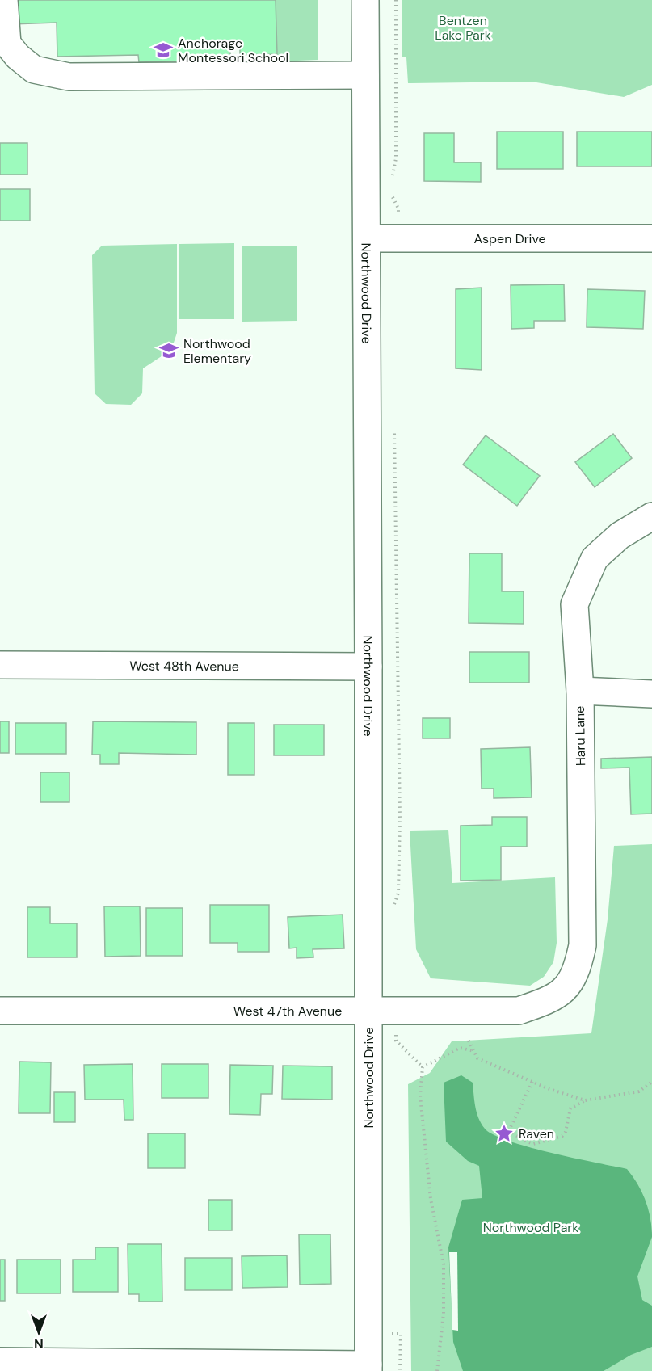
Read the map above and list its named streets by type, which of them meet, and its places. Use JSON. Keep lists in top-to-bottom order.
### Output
{
  "streets": {
    "street": [
      "Aspen Drive",
      "Northwood Drive",
      "West 48th Avenue",
      "Haru Lane",
      "West 47th Avenue"
    ]
  },
  "crossings": [
    ["Aspen Drive", "Northwood Drive"],
    ["Northwood Drive", "West 48th Avenue"],
    ["Northwood Drive", "West 47th Avenue"],
    ["Haru Lane", "West 47th Avenue"]
  ],
  "parks": ["Bentzen Lake Park", "Northwood Park"],
  "places": {
    "school or university": ["Anchorage Montessori School", "Northwood Elementary"],
    "place": ["Raven"]
  },
  "north": "bottom"
}
